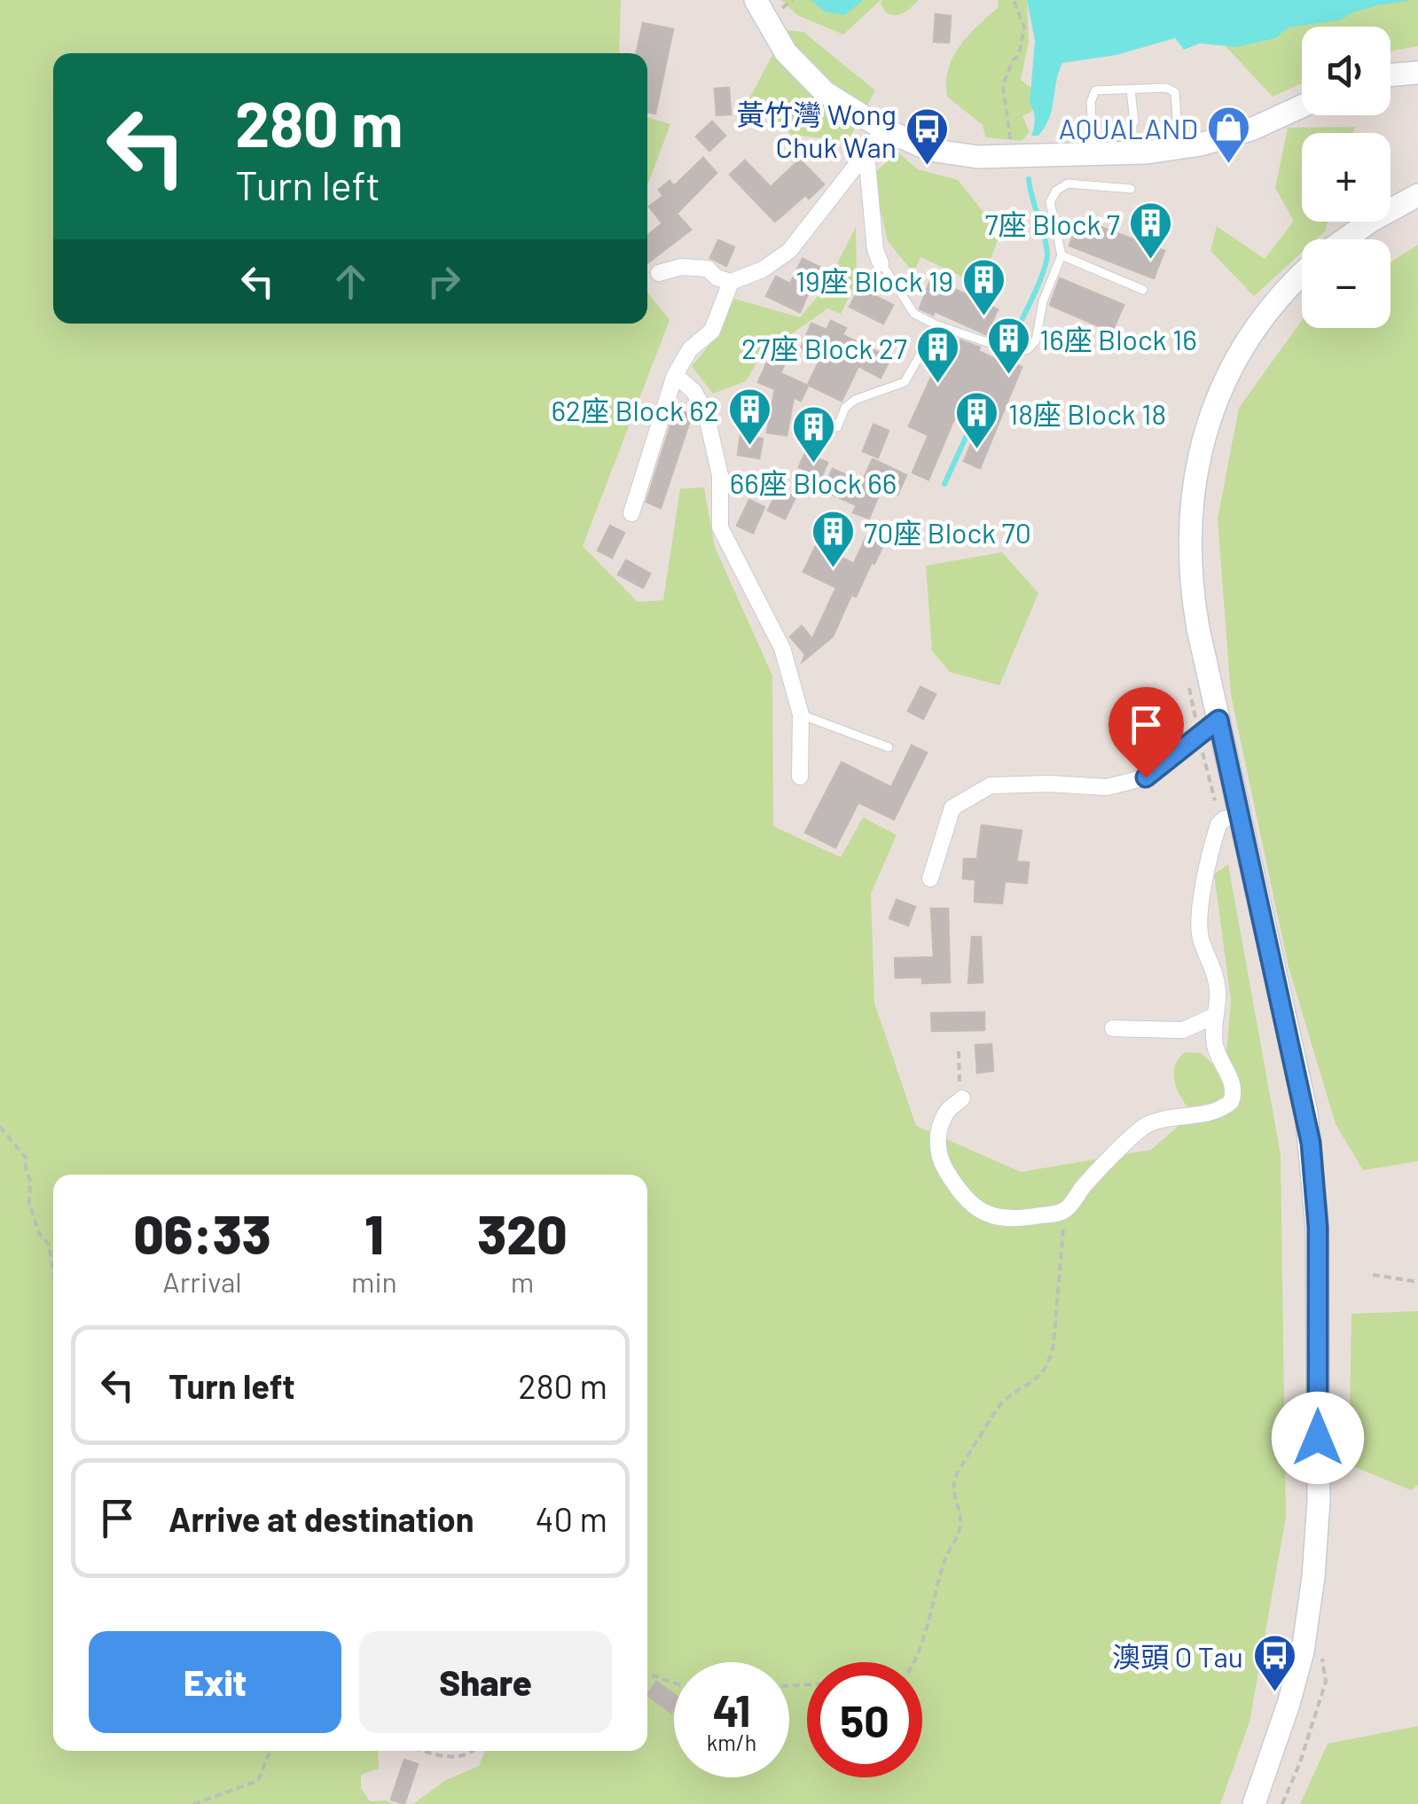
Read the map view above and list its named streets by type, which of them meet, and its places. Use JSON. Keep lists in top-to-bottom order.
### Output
{
  "places": {
    "shop": ["AQUALAND"],
    "bus stop": ["黃竹灣 Wong Chuk Wan", "澳頭 O Tau"],
    "building": [
      "7座 Block 7",
      "19座 Block 19",
      "16座 Block 16",
      "27座 Block 27",
      "62座 Block 62",
      "18座 Block 18",
      "66座 Block 66",
      "70座 Block 70"
    ]
  },
  "page": {
    "map_buttons": ["+", "−"],
    "turn": ["280 m", "Turn left"],
    "eta": [
      "06:33",
      "Arrival",
      "1",
      "min",
      "320",
      "m"
    ],
    "list": [
      {
        "name": "Turn left",
        "value": "280 m"
      },
      {
        "name": "Arrive at destination",
        "value": "40 m"
      }
    ],
    "buttons": ["Exit", "Share"],
    "speed": "41 km/h",
    "limit": "50"
  }
}
